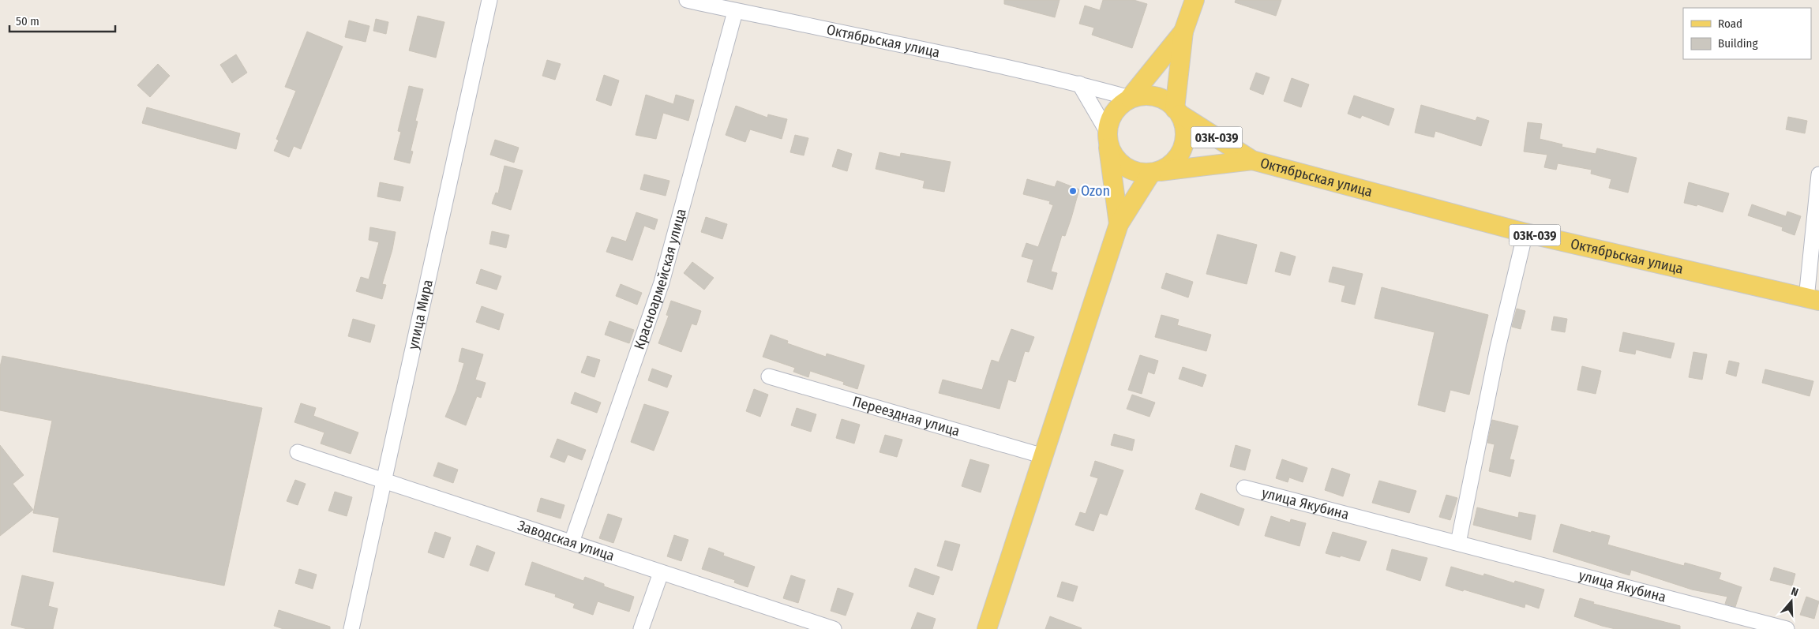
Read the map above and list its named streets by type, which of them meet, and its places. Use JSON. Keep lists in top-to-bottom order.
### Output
{
  "streets": {
    "main road": ["Октябрьская улица", "03К-039"],
    "street": [
      "Красноармейская улица",
      "улица Мира",
      "Переездная улица",
      "улица Якубина",
      "Заводская улица"
    ]
  },
  "crossings": [
    ["Октябрьская улица", "Красноармейская улица"],
    ["Красноармейская улица", "Заводская улица"],
    ["улица Мира", "Заводская улица"]
  ],
  "places": ["Ozon"],
  "legend": ["Road", "Building"],
  "scale_bar": "50 m",
  "north": "top"
}
